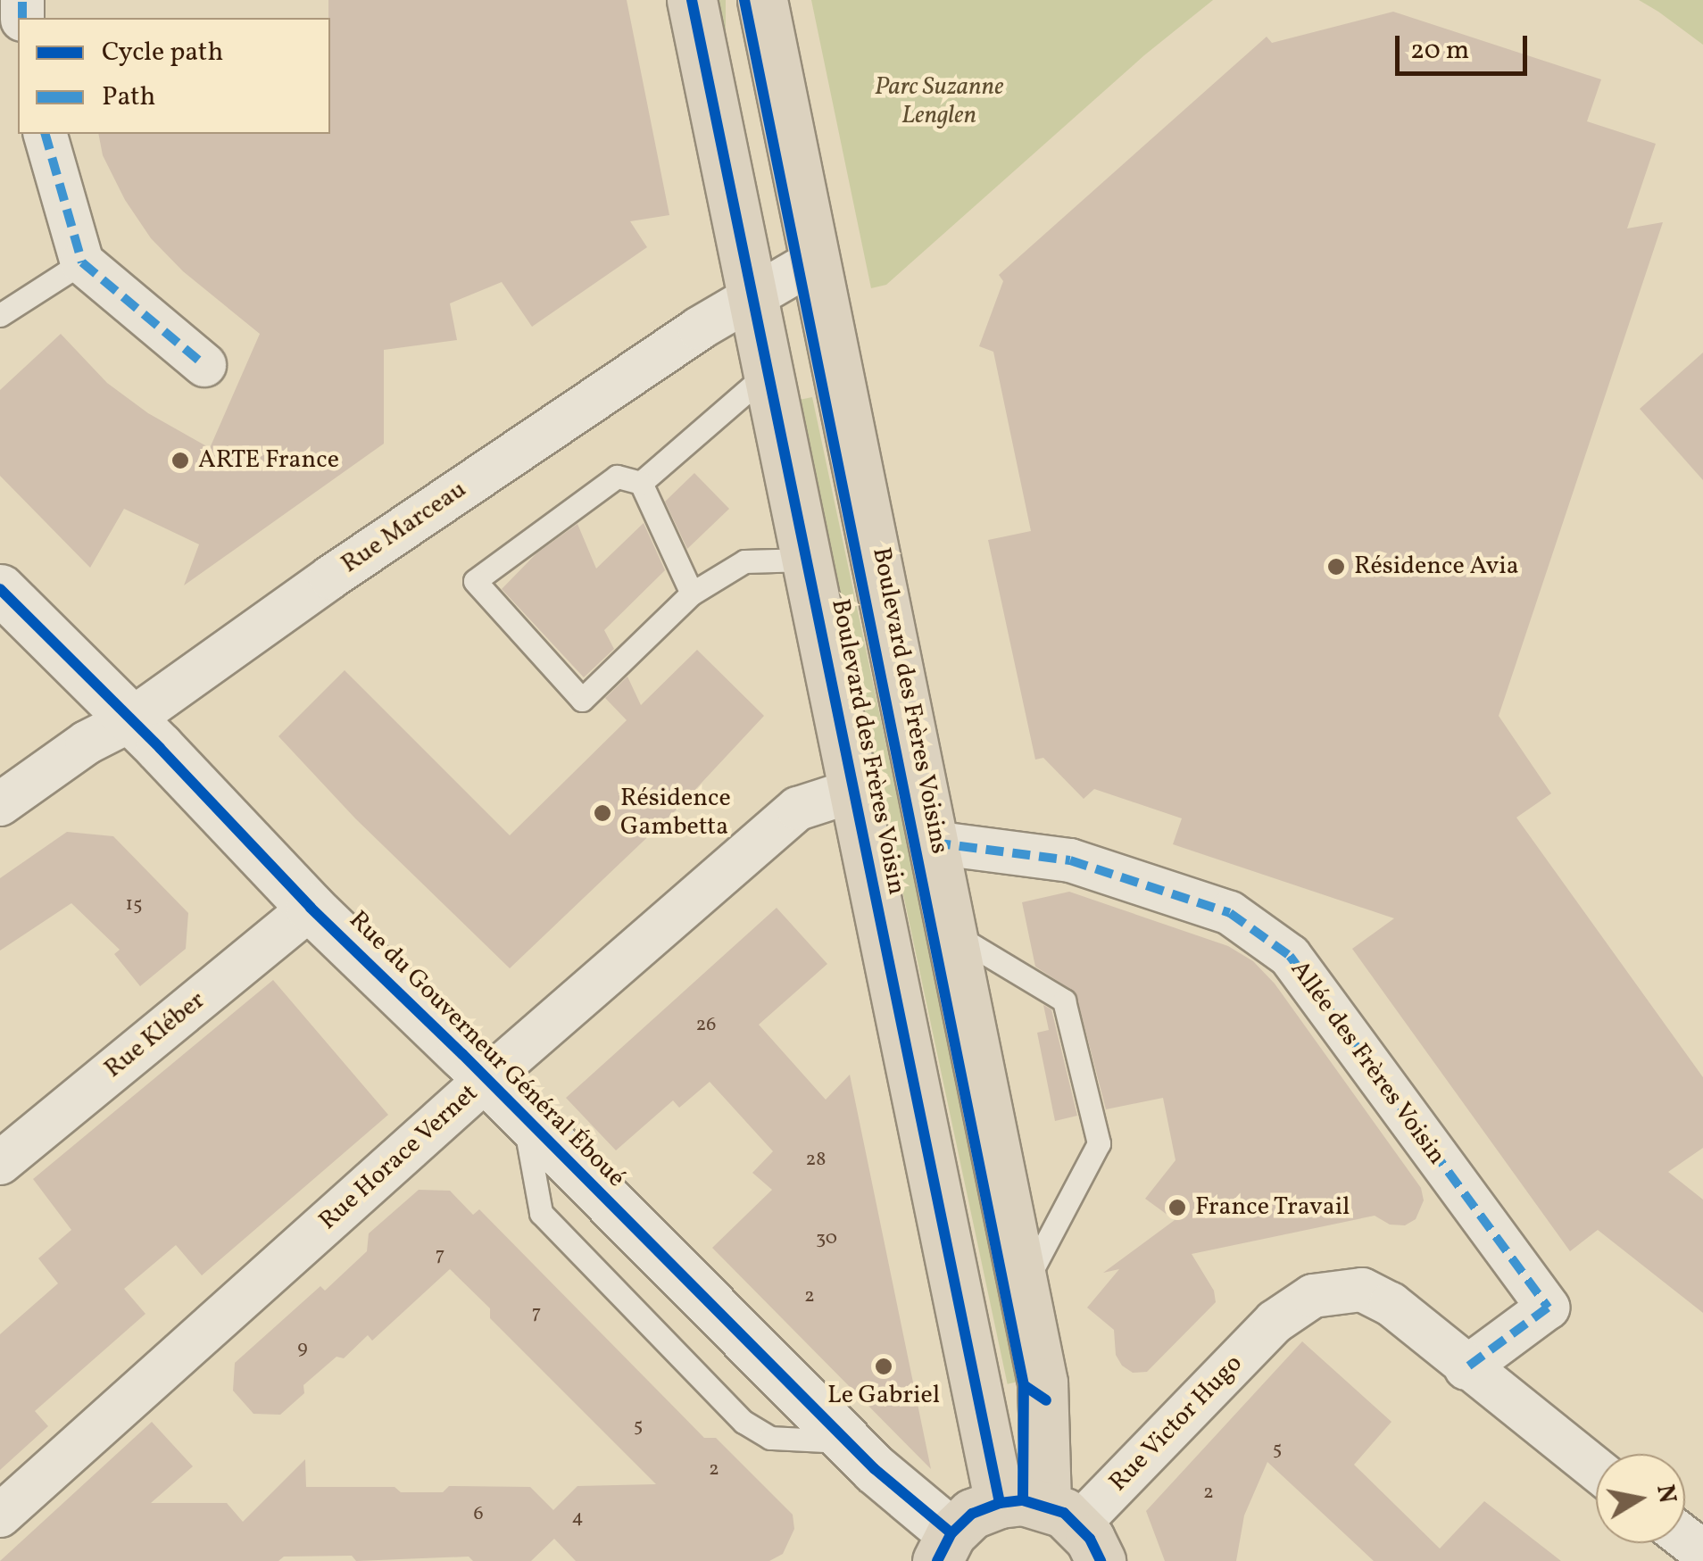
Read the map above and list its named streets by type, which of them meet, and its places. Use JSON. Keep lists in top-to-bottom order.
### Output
{
  "streets": {
    "main road": ["Boulevard des Frères Voisin", "Rue du Gouverneur Général Éboué"],
    "street": [
      "Rue Marceau",
      "Rue Kléber",
      "Allée des Frères Voisin",
      "Rue Horace Vernet",
      "Rue Victor Hugo"
    ],
    "cycle path": ["Boulevard des Frères Voisins"]
  },
  "crossings": [
    ["Rue Marceau", "Boulevard des Frères Voisin"],
    ["Rue Marceau", "Rue du Gouverneur Général Éboué"],
    ["Boulevard des Frères Voisin", "Allée des Frères Voisin"],
    ["Boulevard des Frères Voisin", "Rue Horace Vernet"],
    ["Boulevard des Frères Voisin", "Rue Victor Hugo"],
    ["Rue Kléber", "Rue du Gouverneur Général Éboué"],
    ["Rue du Gouverneur Général Éboué", "Rue Horace Vernet"],
    ["Allée des Frères Voisin", "Rue Victor Hugo"]
  ],
  "parks": ["Parc Suzanne Lenglen"],
  "places": [
    "ARTE France",
    "Résidence Avia",
    "Résidence Gambetta",
    "France Travail",
    "Le Gabriel"
  ],
  "house_numbers": [
    "15",
    "26",
    "28",
    "30",
    "7",
    "2",
    "7",
    "9",
    "5",
    "5",
    "2",
    "2",
    "6",
    "4"
  ],
  "legend": ["Cycle path", "Path"],
  "scale_bar": "20 m",
  "north": "right"
}
